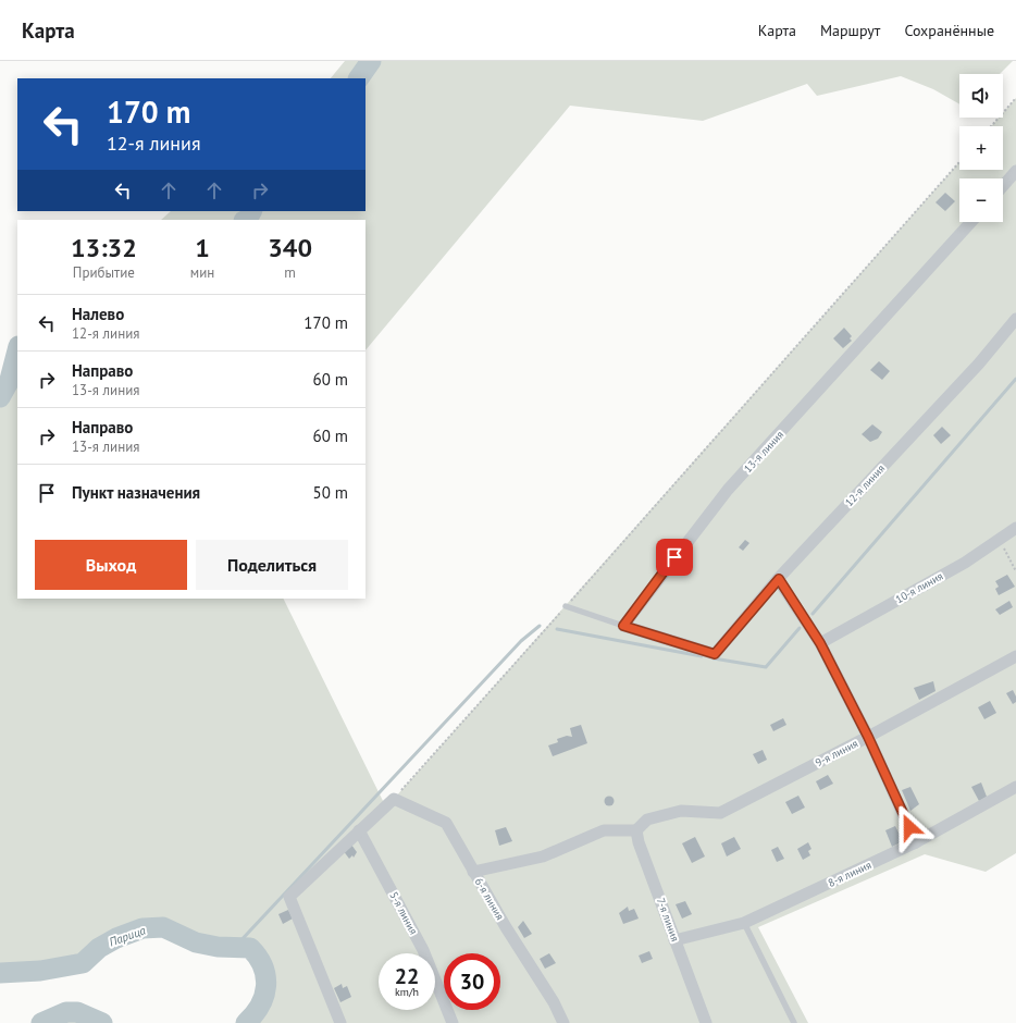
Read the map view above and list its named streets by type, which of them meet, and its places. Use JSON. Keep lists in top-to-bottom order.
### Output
{
  "streets": {
    "street": [
      "13-я линия",
      "12-я линия",
      "10-я линия",
      "9-я линия",
      "8-я линия",
      "6-я линия",
      "5-я линия",
      "7-я линия"
    ]
  },
  "crossings": [
    ["13-я линия", "12-я линия"],
    ["9-я линия", "7-я линия"],
    ["8-я линия", "7-я линия"]
  ],
  "water": ["Парица"],
  "page": {
    "header": "Карта",
    "nav": ["Карта", "Маршрут", "Сохранённые"],
    "map_buttons": ["+", "−"],
    "turn": ["170 m", "12-я линия"],
    "eta": [
      "13:32",
      "Прибытие",
      "1",
      "мин",
      "340",
      "m"
    ],
    "list": [
      {
        "name": "Налево",
        "note": "12-я линия",
        "value": "170 m"
      },
      {
        "name": "Направо",
        "note": "13-я линия",
        "value": "60 m"
      },
      {
        "name": "Направо",
        "note": "13-я линия",
        "value": "60 m"
      },
      {
        "name": "Пункт назначения",
        "value": "50 m"
      }
    ],
    "buttons": ["Выход", "Поделиться"],
    "speed": "22 km/h",
    "limit": "30"
  }
}
